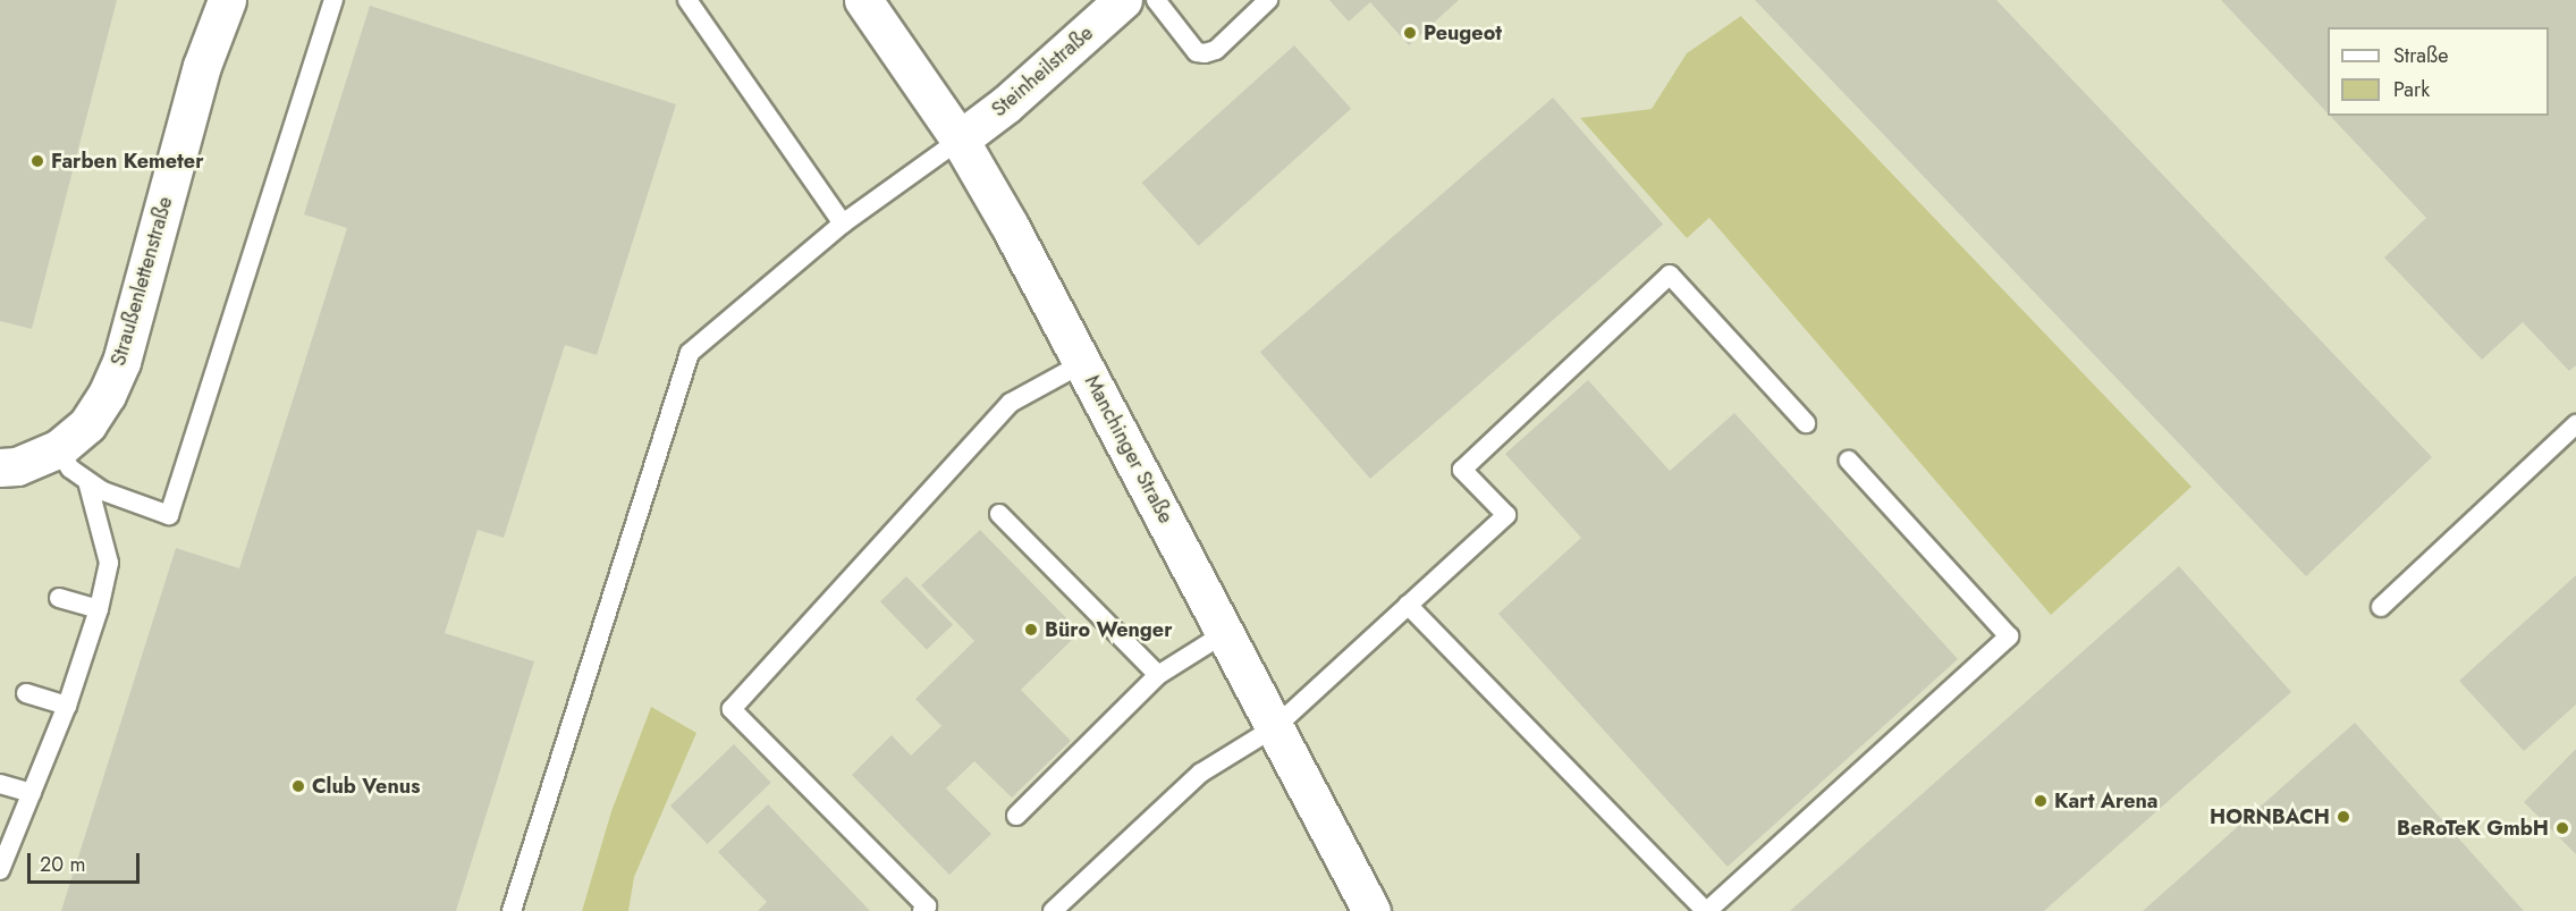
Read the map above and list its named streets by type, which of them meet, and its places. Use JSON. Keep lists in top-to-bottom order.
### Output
{
  "streets": {
    "main road": ["Steinheilstraße", "Straußenlettenstraße", "Manchinger Straße"]
  },
  "crossings": [
    ["Steinheilstraße", "Manchinger Straße"]
  ],
  "places": [
    "Peugeot",
    "Farben Kemeter",
    "Büro Wenger",
    "Club Venus",
    "Kart Arena",
    "HORNBACH",
    "BeRoTeK GmbH"
  ],
  "legend": ["Straße", "Park"],
  "scale_bar": "20 m"
}
